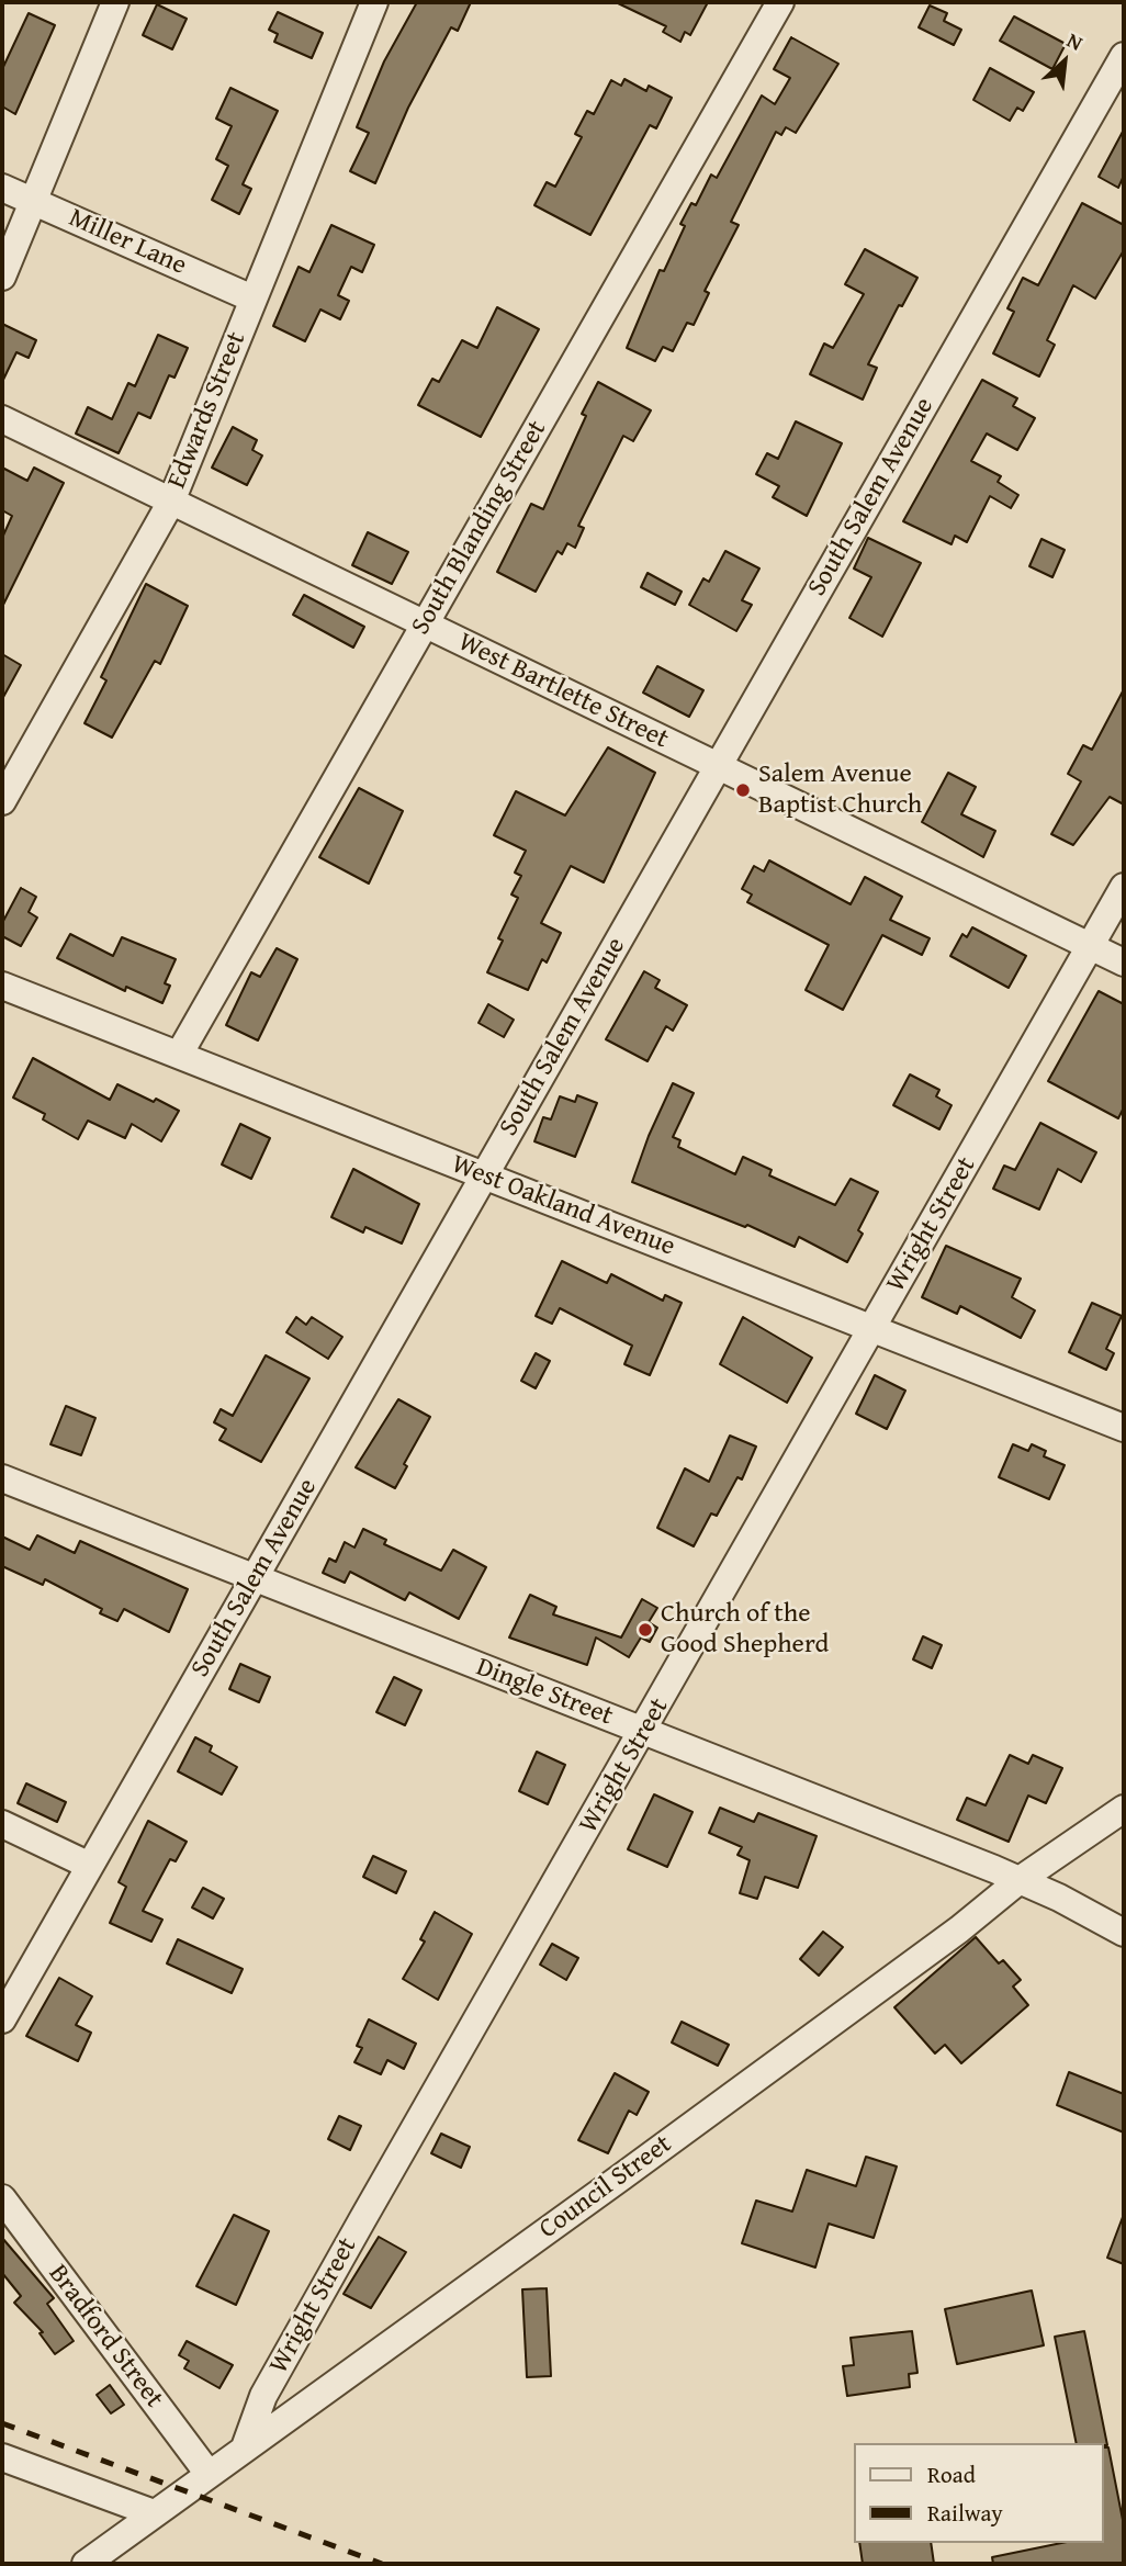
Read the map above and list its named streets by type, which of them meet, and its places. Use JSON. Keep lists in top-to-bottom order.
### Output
{
  "streets": {
    "street": [
      "Miller Lane",
      "Edwards Street",
      "South Salem Avenue",
      "South Blanding Street",
      "West Bartlette Street",
      "West Oakland Avenue",
      "Wright Street",
      "Dingle Street",
      "Council Street",
      "Bradford Street"
    ]
  },
  "crossings": [
    ["Miller Lane", "Edwards Street"],
    ["Edwards Street", "West Bartlette Street"],
    ["South Salem Avenue", "West Bartlette Street"],
    ["South Salem Avenue", "West Oakland Avenue"],
    ["South Salem Avenue", "Dingle Street"],
    ["South Blanding Street", "West Bartlette Street"],
    ["South Blanding Street", "West Oakland Avenue"],
    ["West Bartlette Street", "Wright Street"],
    ["West Oakland Avenue", "Wright Street"],
    ["Wright Street", "Dingle Street"],
    ["Wright Street", "Council Street"],
    ["Dingle Street", "Council Street"],
    ["Council Street", "Bradford Street"]
  ],
  "places": ["Salem Avenue Baptist Church", "Church of the Good Shepherd"],
  "legend": ["Road", "Railway"],
  "north": "top right"
}
